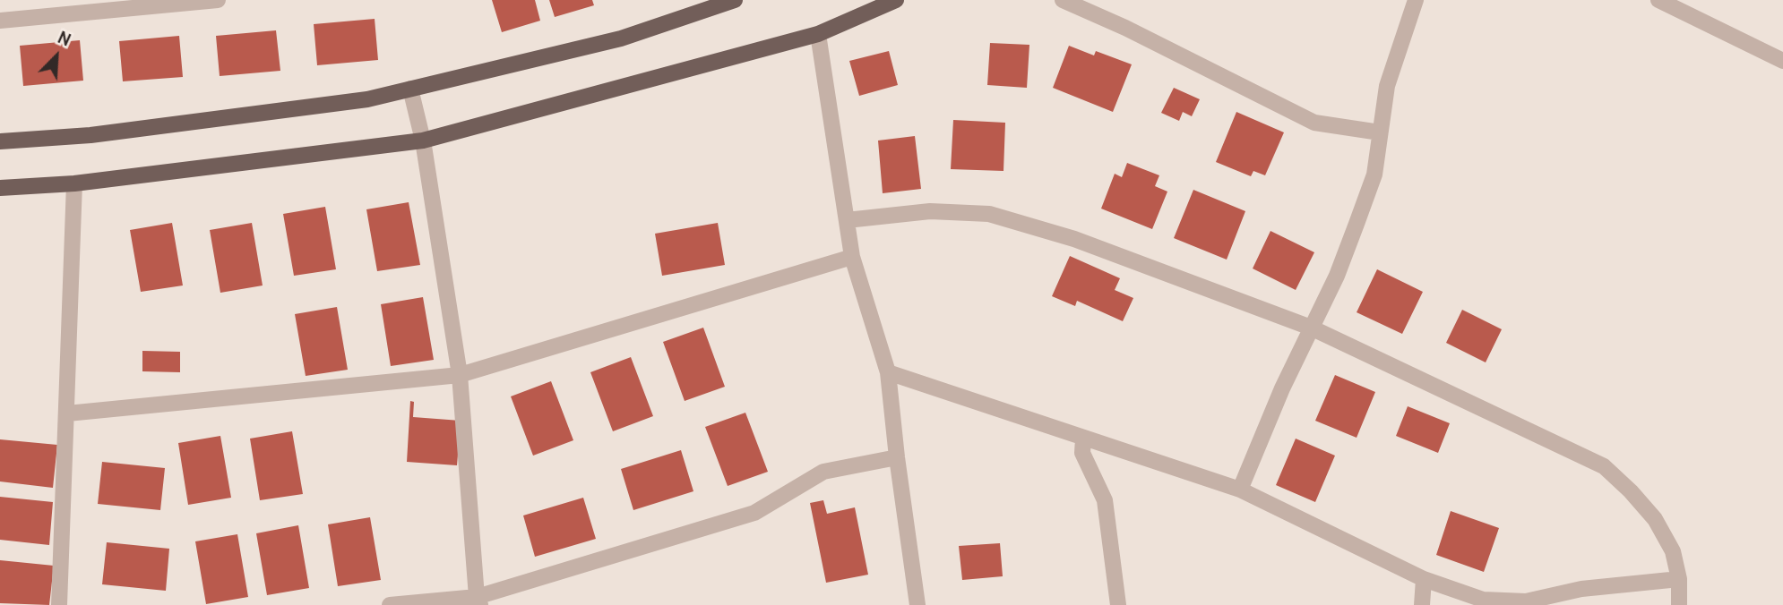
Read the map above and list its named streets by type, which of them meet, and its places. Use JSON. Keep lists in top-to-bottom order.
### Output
{
  "north": "top right"
}
